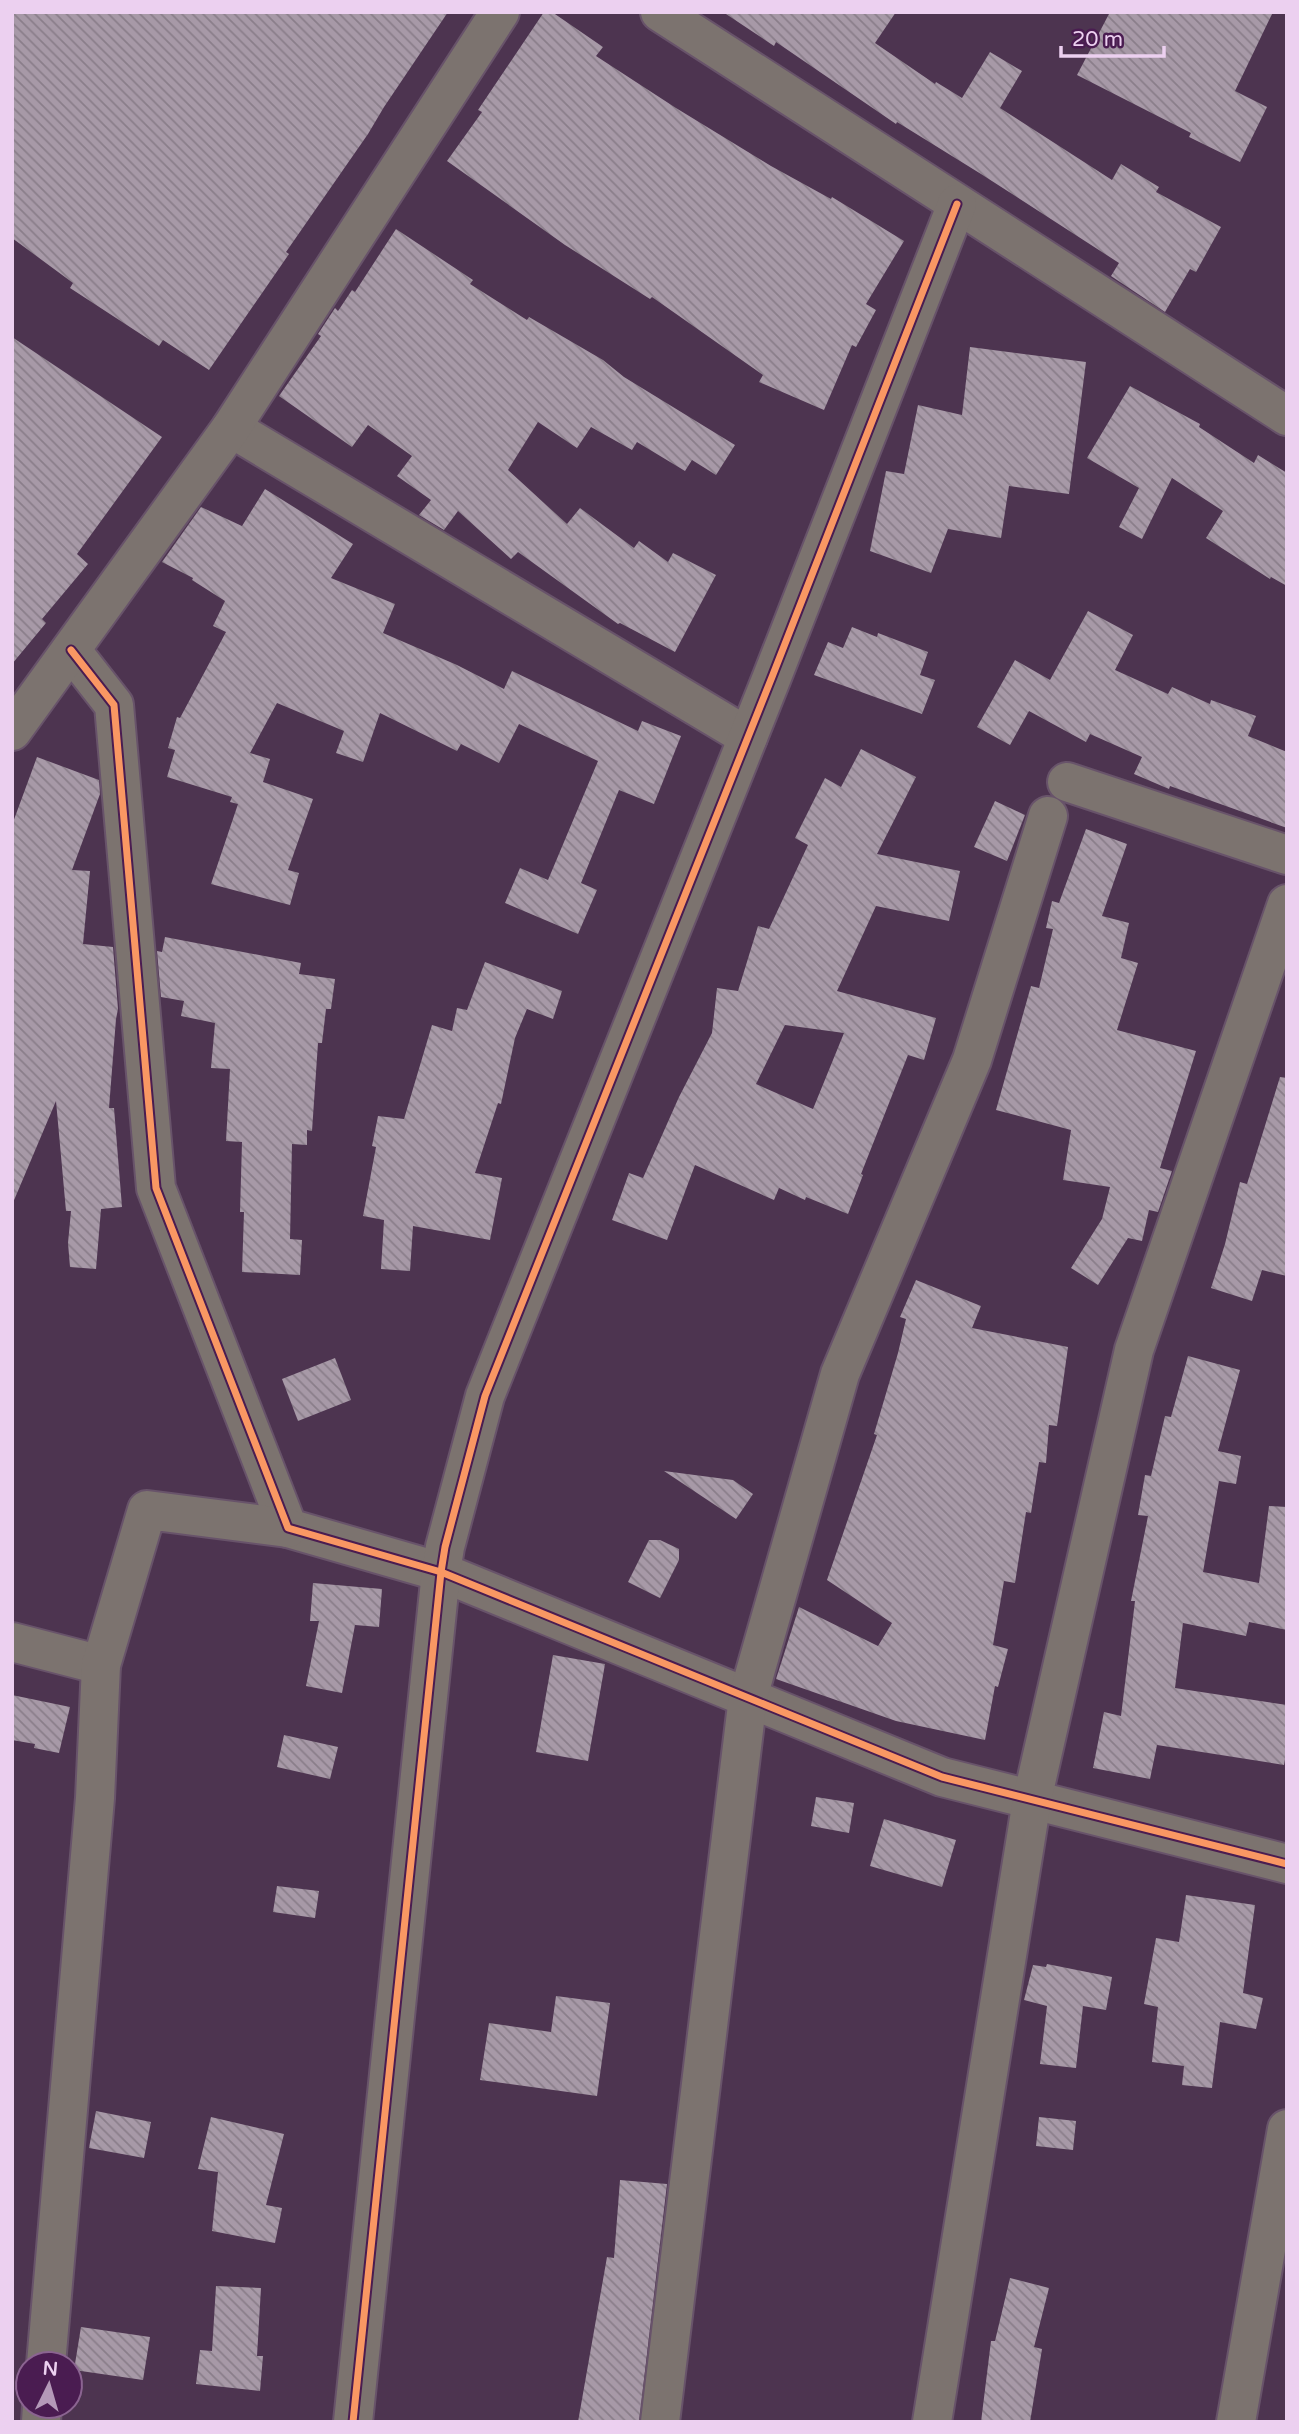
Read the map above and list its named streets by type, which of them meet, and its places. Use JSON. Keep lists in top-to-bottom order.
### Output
{
  "scale_bar": "20 m",
  "north": "top"
}
